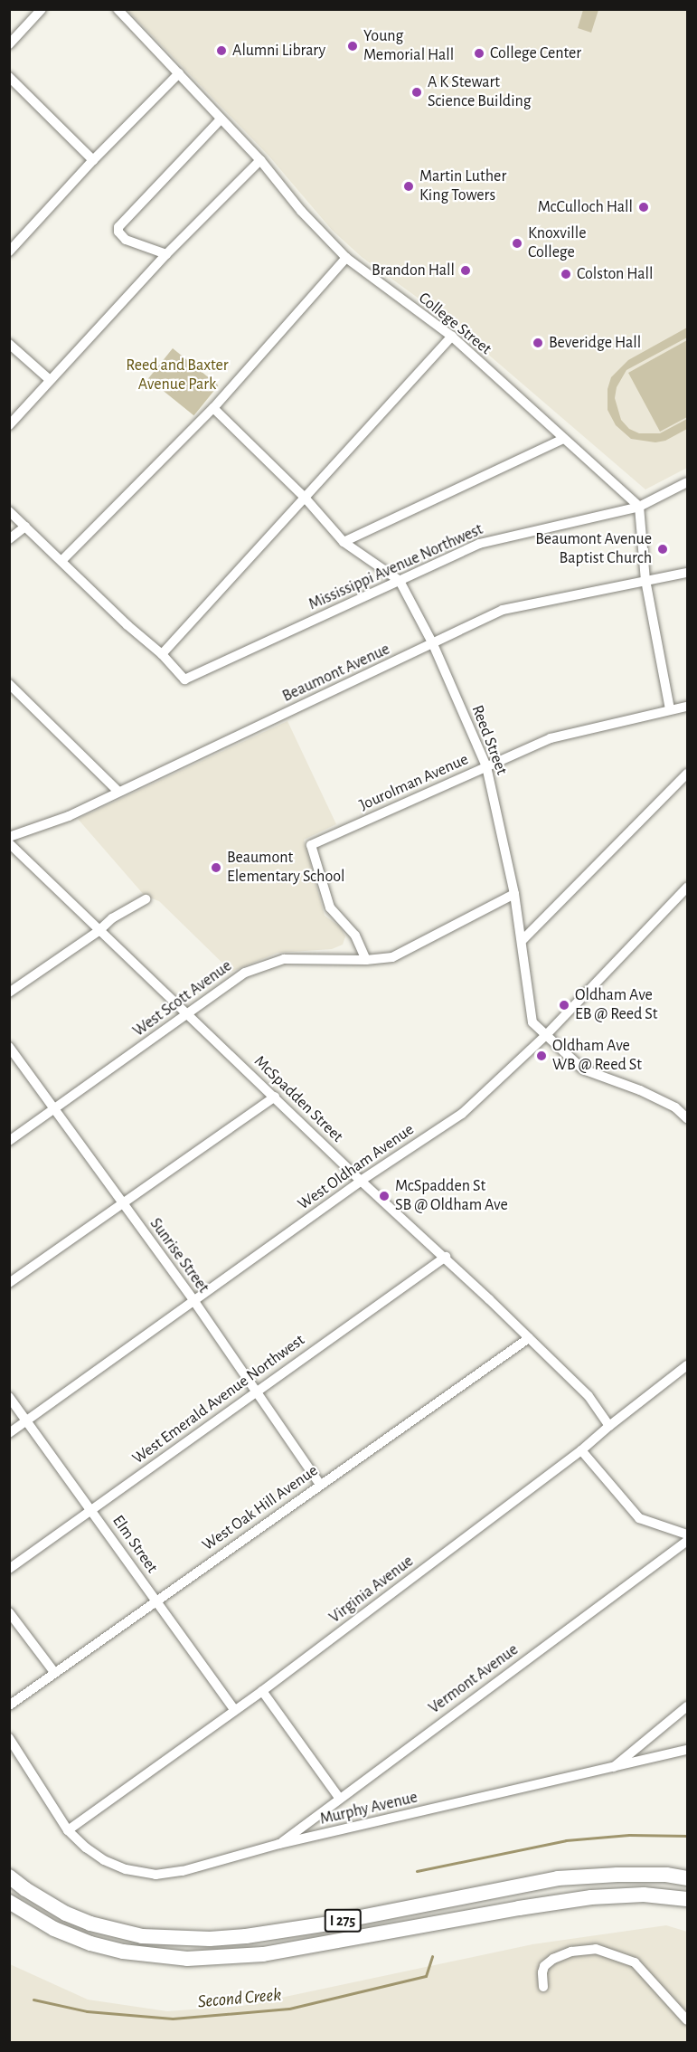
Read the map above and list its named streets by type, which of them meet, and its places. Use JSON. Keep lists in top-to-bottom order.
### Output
{
  "streets": {
    "highway": ["I 275"],
    "street": [
      "College Street",
      "Mississippi Avenue Northwest",
      "Beaumont Avenue",
      "Reed Street",
      "Jourolman Avenue",
      "West Scott Avenue",
      "McSpadden Street",
      "West Oldham Avenue",
      "Sunrise Street",
      "West Emerald Avenue Northwest",
      "West Oak Hill Avenue",
      "Elm Street",
      "Virginia Avenue",
      "Vermont Avenue",
      "Murphy Avenue"
    ]
  },
  "crossings": [
    ["College Street", "Mississippi Avenue Northwest"],
    ["Mississippi Avenue Northwest", "Reed Street"],
    ["Beaumont Avenue", "Reed Street"],
    ["Reed Street", "Jourolman Avenue"],
    ["Reed Street", "West Scott Avenue"],
    ["Reed Street", "West Oldham Avenue"],
    ["Jourolman Avenue", "West Scott Avenue"],
    ["West Scott Avenue", "McSpadden Street"],
    ["West Scott Avenue", "Sunrise Street"],
    ["McSpadden Street", "West Oldham Avenue"],
    ["McSpadden Street", "West Emerald Avenue Northwest"],
    ["McSpadden Street", "West Oak Hill Avenue"],
    ["McSpadden Street", "Virginia Avenue"],
    ["West Oldham Avenue", "Sunrise Street"],
    ["West Oldham Avenue", "Elm Street"],
    ["Sunrise Street", "West Emerald Avenue Northwest"],
    ["Sunrise Street", "West Oak Hill Avenue"],
    ["West Emerald Avenue Northwest", "Elm Street"],
    ["West Oak Hill Avenue", "Elm Street"],
    ["Elm Street", "Virginia Avenue"],
    ["Virginia Avenue", "Murphy Avenue"],
    ["Vermont Avenue", "Murphy Avenue"]
  ],
  "water": ["Second Creek"],
  "parks": ["Reed and Baxter Avenue Park"],
  "places": [
    "Young Memorial Hall",
    "Alumni Library",
    "College Center",
    "A K Stewart Science Building",
    "Martin Luther King Towers",
    "McCulloch Hall",
    "Knoxville College",
    "Brandon Hall",
    "Colston Hall",
    "Beveridge Hall",
    "Beaumont Avenue Baptist Church",
    "Beaumont Elementary School",
    "Oldham Ave EB @ Reed St",
    "Oldham Ave WB @ Reed St",
    "McSpadden St SB @ Oldham Ave"
  ]
}
